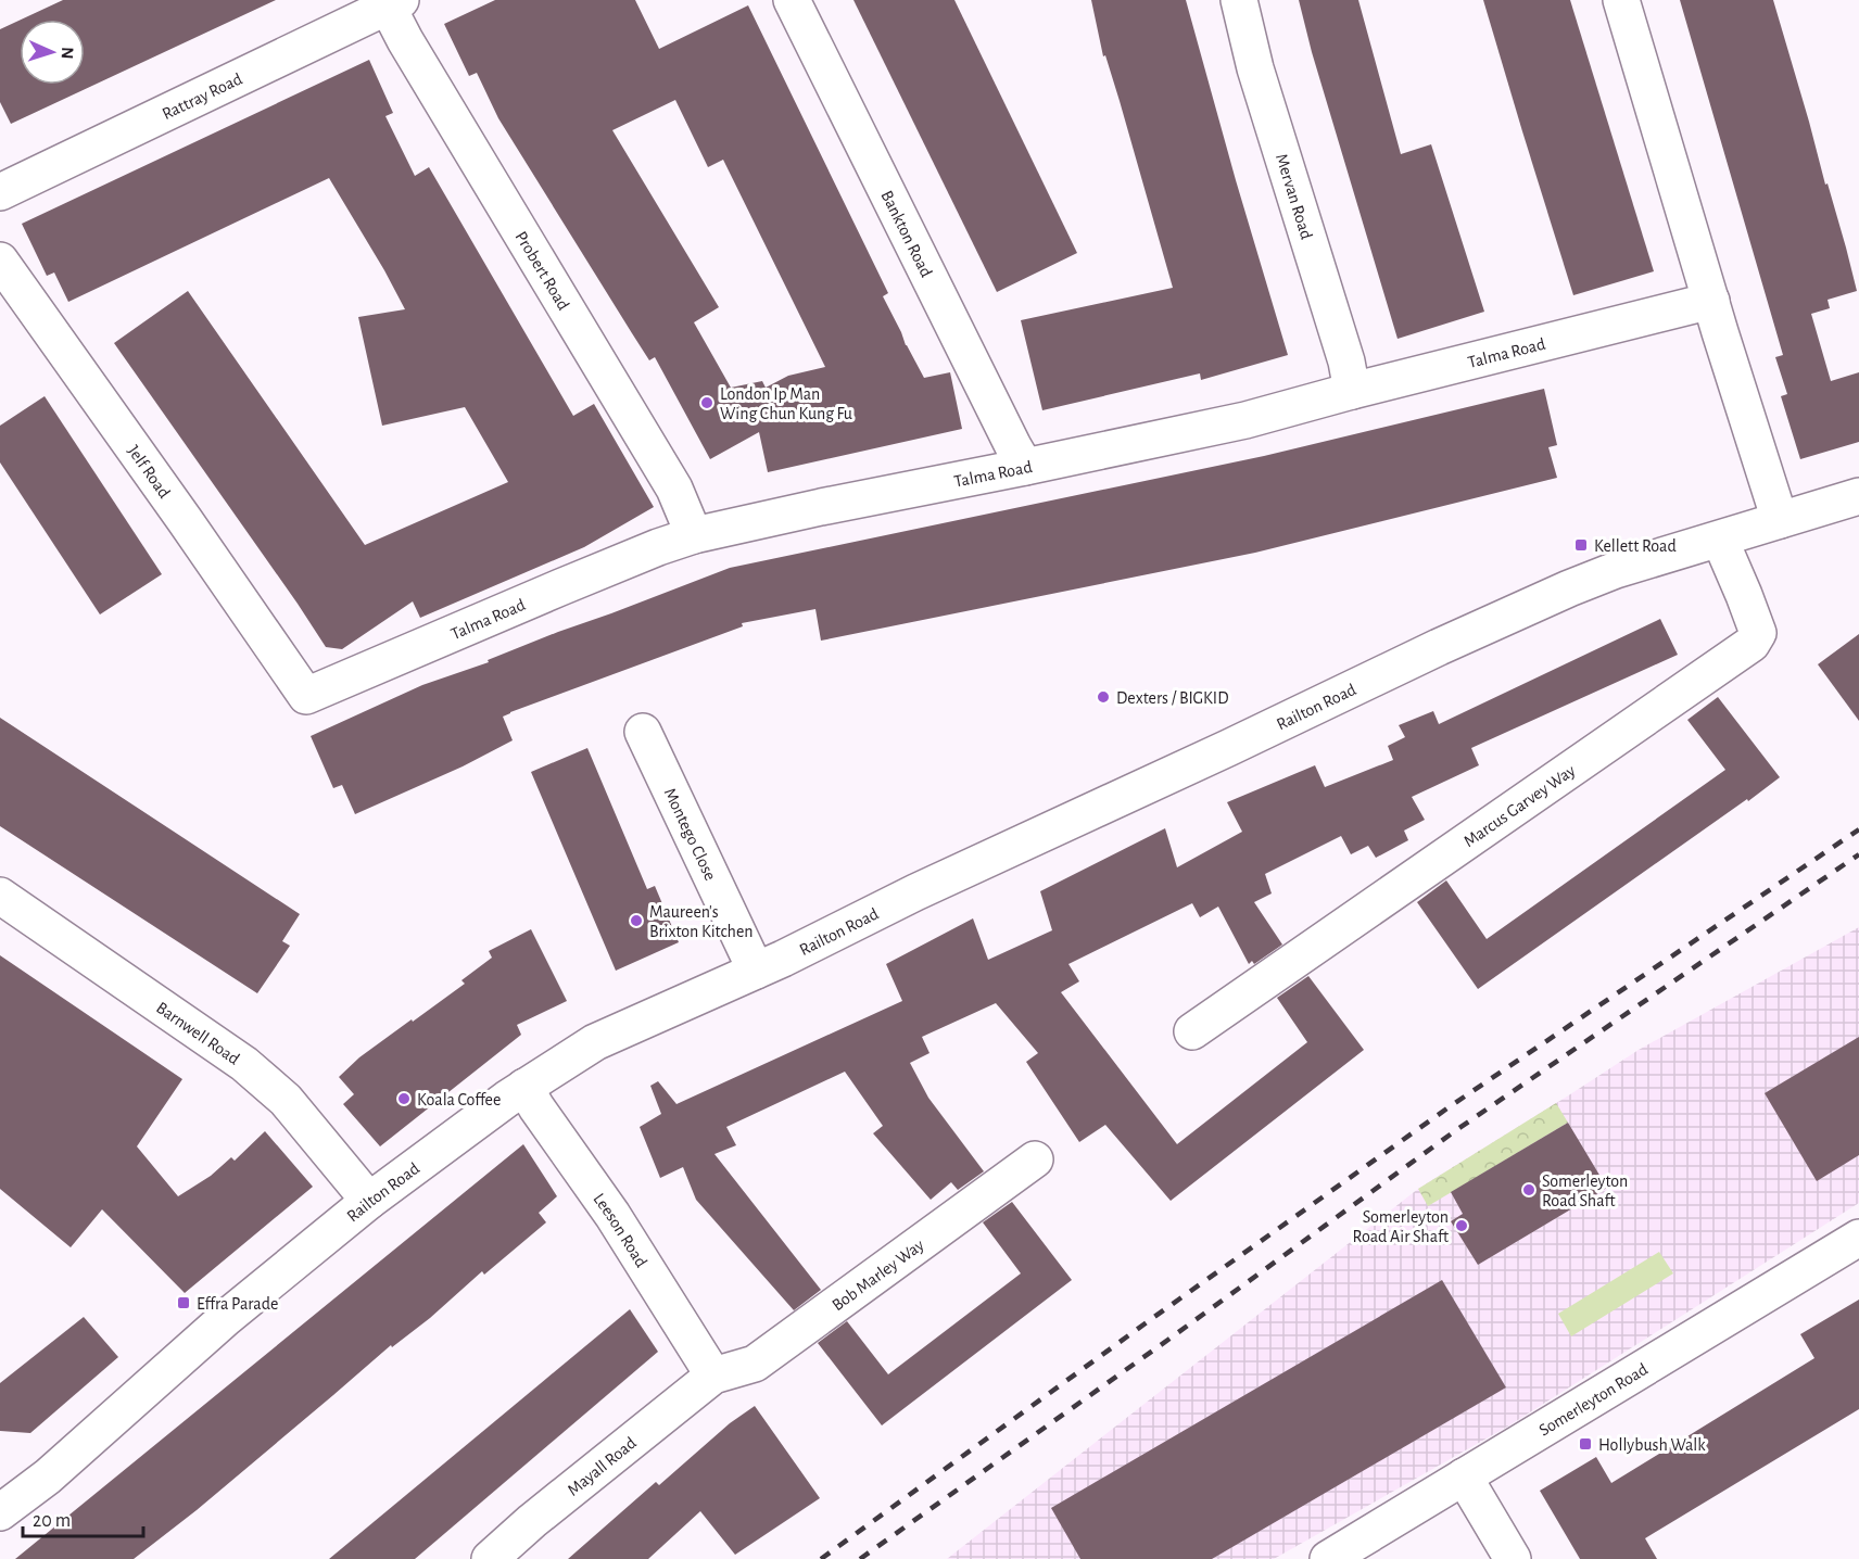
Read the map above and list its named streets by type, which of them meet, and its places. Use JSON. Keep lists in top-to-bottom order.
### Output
{
  "streets": {
    "street": [
      "Rattray Road",
      "Mervan Road",
      "Bankton Road",
      "Probert Road",
      "Talma Road",
      "Jelf Road",
      "Railton Road",
      "Marcus Garvey Way",
      "Montego Close",
      "Barnwell Road",
      "Leeson Road",
      "Bob Marley Way",
      "Somerleyton Road",
      "Mayall Road"
    ]
  },
  "crossings": [
    ["Rattray Road", "Probert Road"],
    ["Mervan Road", "Talma Road"],
    ["Bankton Road", "Talma Road"],
    ["Probert Road", "Talma Road"],
    ["Talma Road", "Jelf Road"],
    ["Railton Road", "Marcus Garvey Way"],
    ["Railton Road", "Montego Close"],
    ["Railton Road", "Barnwell Road"],
    ["Railton Road", "Leeson Road"],
    ["Leeson Road", "Bob Marley Way"],
    ["Leeson Road", "Mayall Road"],
    ["Bob Marley Way", "Mayall Road"]
  ],
  "places": {
    "other": [
      "London Ip Man Wing Chun Kung Fu",
      "Dexters / BIGKID",
      "Maureen's Brixton Kitchen",
      "Koala Coffee",
      "Somerleyton Road Shaft",
      "Somerleyton Road Air Shaft"
    ],
    "transit": ["Kellett Road", "Effra Parade", "Hollybush Walk"]
  },
  "scale_bar": "20 m",
  "north": "right"
}
